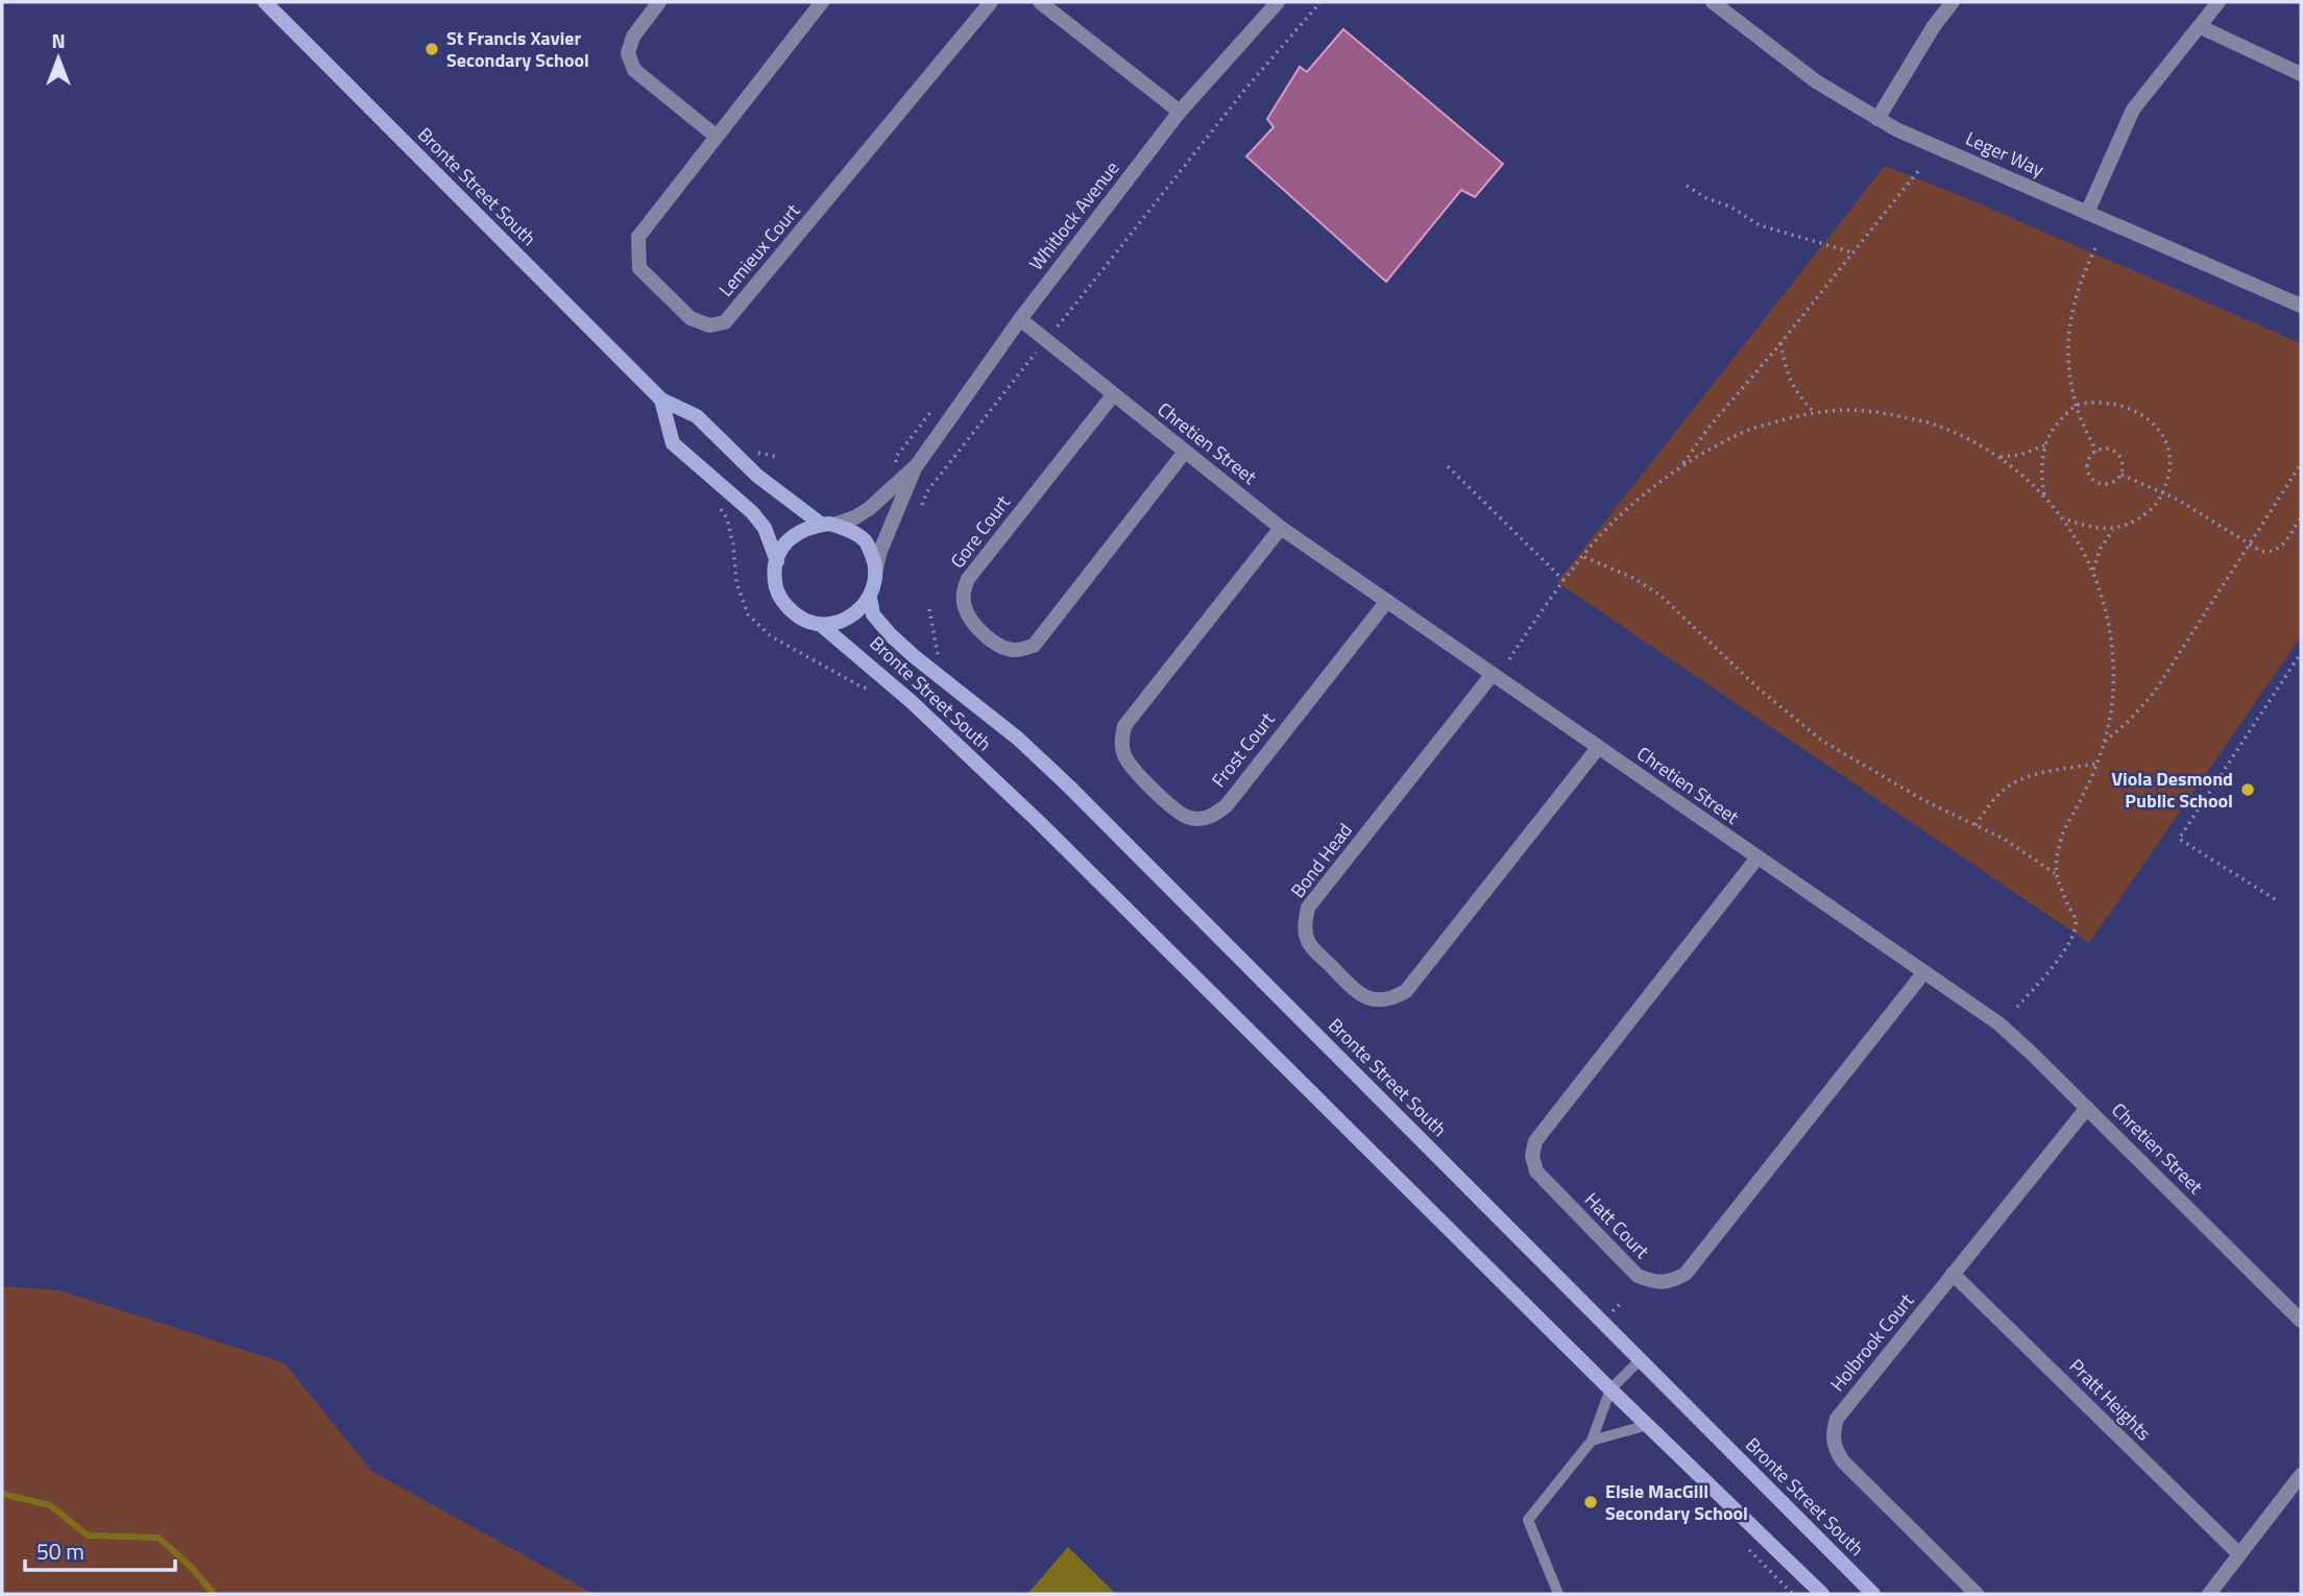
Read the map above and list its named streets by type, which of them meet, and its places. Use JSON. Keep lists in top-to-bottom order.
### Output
{
  "streets": {
    "main road": ["Bronte Street South"],
    "street": [
      "Leger Way",
      "Whitlock Avenue",
      "Lemieux Court",
      "Chretien Street",
      "Gore Court",
      "Frost Court",
      "Bond Head",
      "Hatt Court",
      "Holbrook Court",
      "Pratt Heights"
    ]
  },
  "crossings": [
    ["Bronte Street South", "Whitlock Avenue"],
    ["Whitlock Avenue", "Chretien Street"],
    ["Chretien Street", "Gore Court"],
    ["Chretien Street", "Frost Court"],
    ["Chretien Street", "Bond Head"],
    ["Chretien Street", "Hatt Court"],
    ["Chretien Street", "Holbrook Court"],
    ["Holbrook Court", "Pratt Heights"]
  ],
  "places": ["St Francis Xavier Secondary School", "Viola Desmond Public School", "Elsie MacGill Secondary School"],
  "scale_bar": "50 m",
  "north": "top"
}
